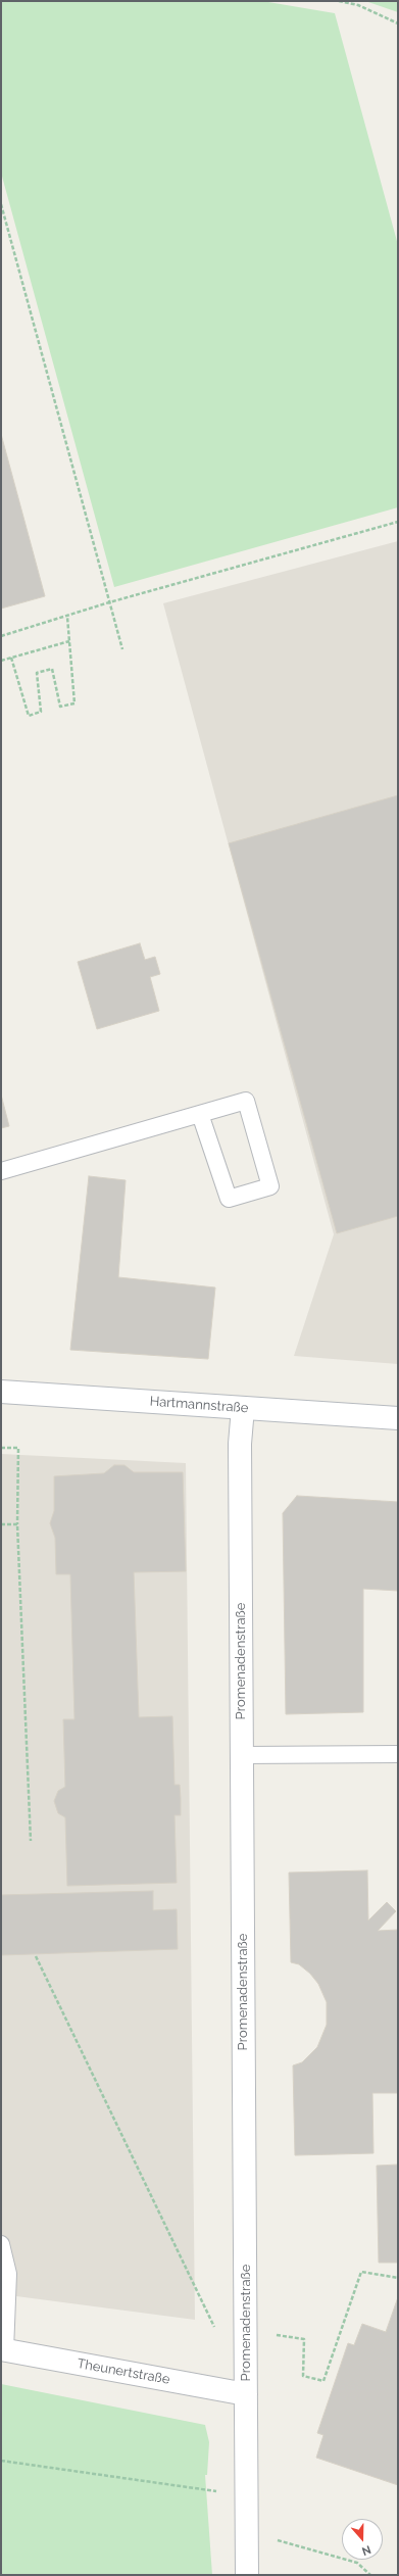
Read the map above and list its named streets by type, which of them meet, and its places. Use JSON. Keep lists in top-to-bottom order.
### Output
{
  "streets": {
    "street": ["Hartmannstraße", "Promenadenstraße", "Theunertstraße"]
  },
  "crossings": [
    ["Hartmannstraße", "Promenadenstraße"],
    ["Promenadenstraße", "Theunertstraße"]
  ],
  "north": "bottom"
}
